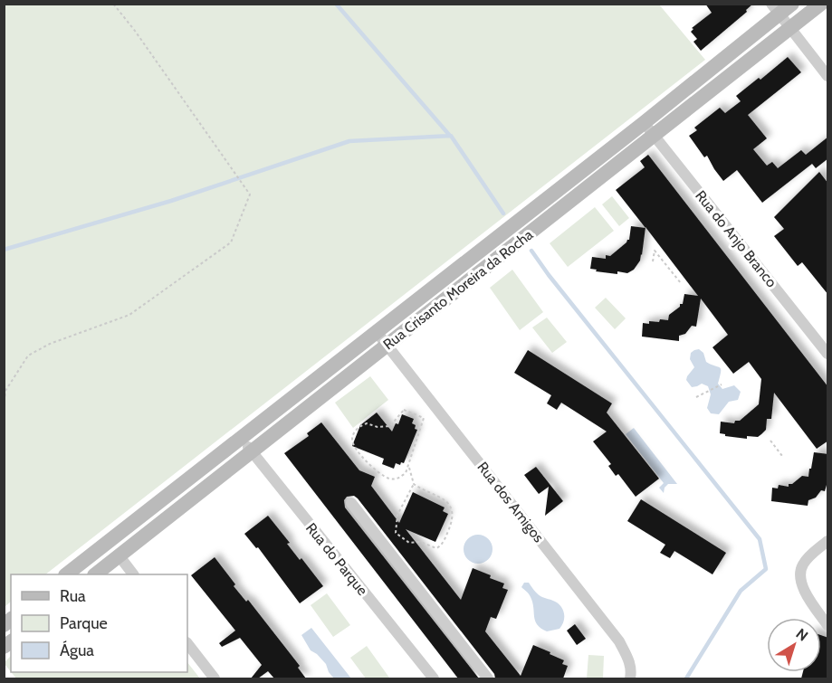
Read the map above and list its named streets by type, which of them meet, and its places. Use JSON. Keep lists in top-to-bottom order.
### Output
{
  "streets": {
    "main road": ["Rua Crisanto Moreira da Rocha"],
    "street": ["Rua do Anjo Branco", "Rua dos Amigos", "Rua do Parque"]
  },
  "crossings": [
    ["Rua do Anjo Branco", "Rua Crisanto Moreira da Rocha"],
    ["Rua Crisanto Moreira da Rocha", "Rua dos Amigos"],
    ["Rua Crisanto Moreira da Rocha", "Rua do Parque"]
  ],
  "legend": ["Rua", "Parque", "Água"],
  "north": "top right"
}
